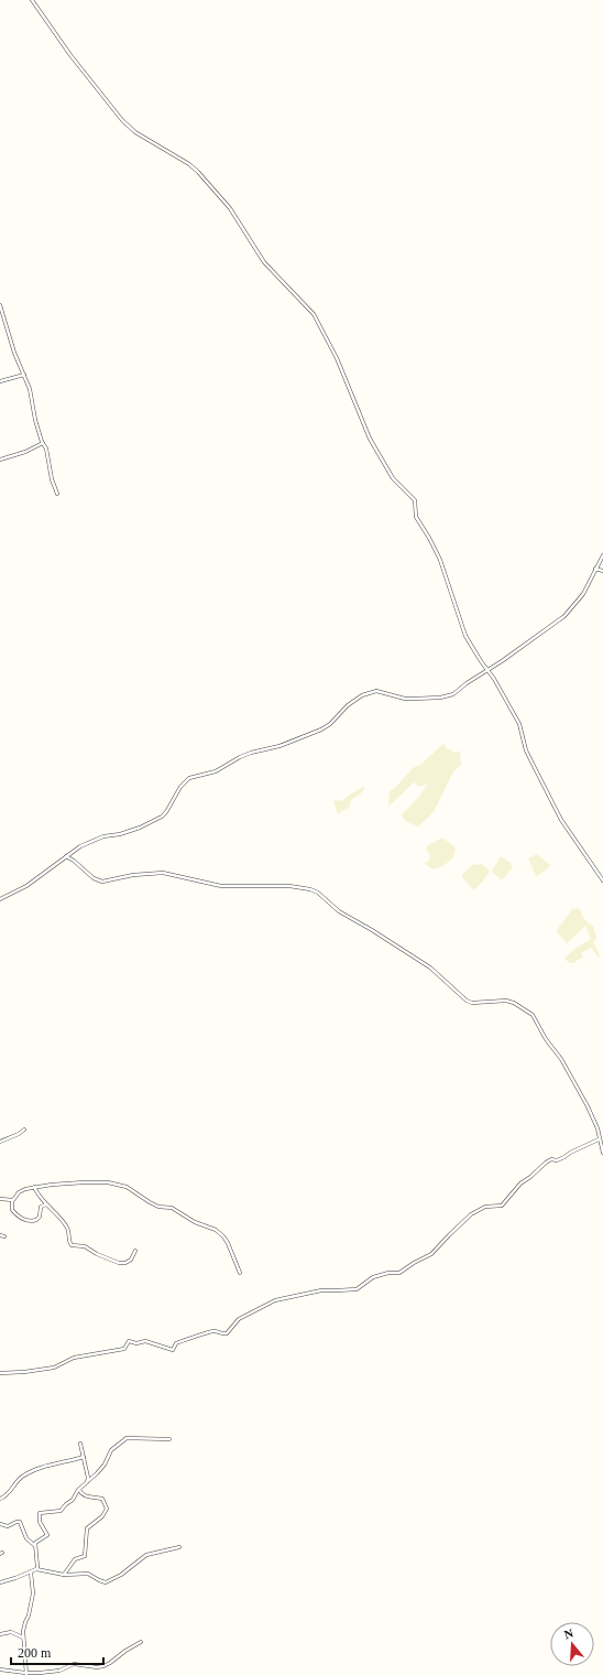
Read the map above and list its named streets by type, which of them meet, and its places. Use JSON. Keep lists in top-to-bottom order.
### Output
{
  "scale_bar": "200 m",
  "north": "top"
}
